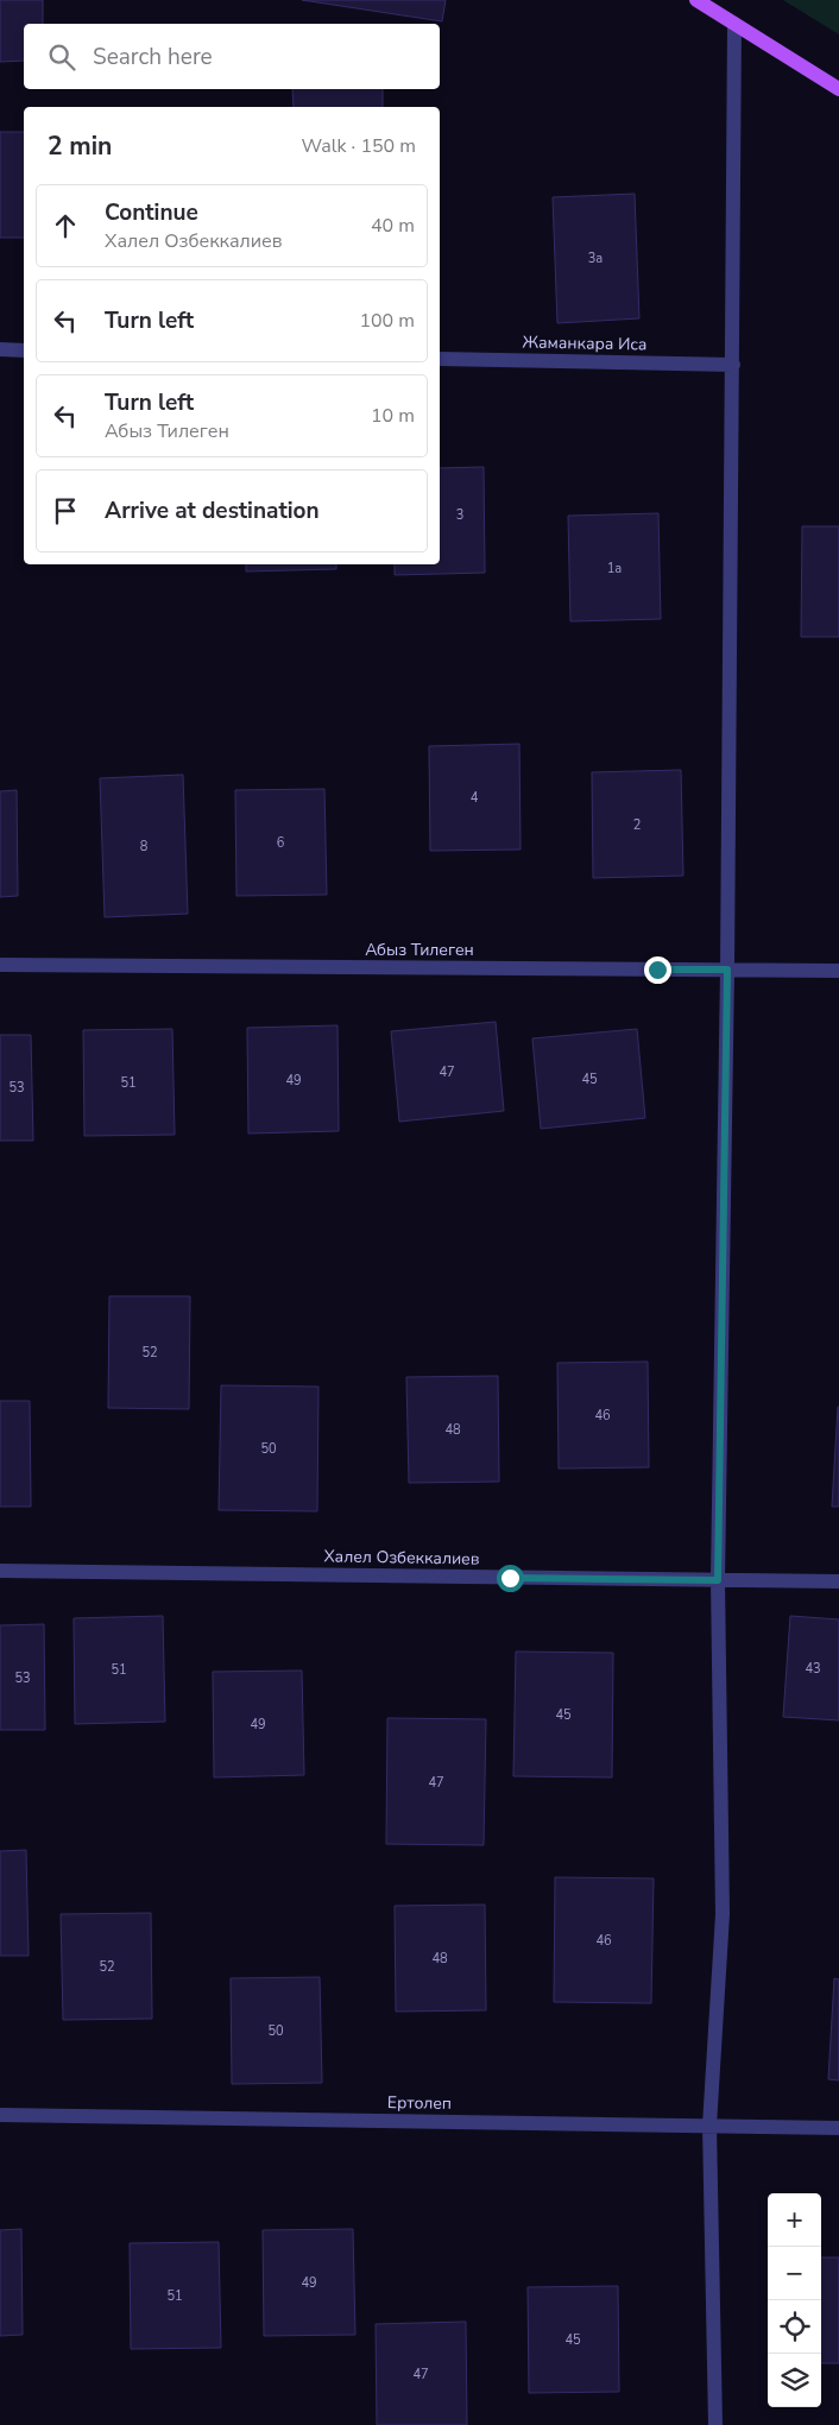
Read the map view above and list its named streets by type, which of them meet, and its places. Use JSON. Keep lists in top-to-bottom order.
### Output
{
  "streets": {
    "street": [
      "Жаманкара Иса",
      "Абыз Тилеген",
      "Халел Озбеккалиев",
      "Ертолеп"
    ]
  },
  "house_numbers": [
    "3а",
    "3",
    "1а",
    "4",
    "2",
    "6",
    "8",
    "47",
    "45",
    "49",
    "51",
    "53",
    "52",
    "46",
    "48",
    "50",
    "43",
    "51",
    "53",
    "45",
    "49",
    "47",
    "46",
    "48",
    "52",
    "50",
    "49",
    "51",
    "45",
    "47"
  ],
  "page": {
    "search": "Search here",
    "heading": ["2 min", "Walk · 150 m"],
    "list": [
      ["Continue", "Халел Озбеккалиев", "40 m"],
      ["Turn left", "100 m"],
      ["Turn left", "Абыз Тилеген", "10 m"],
      "Arrive at destination"
    ],
    "map_buttons": ["+", "−"]
  }
}
